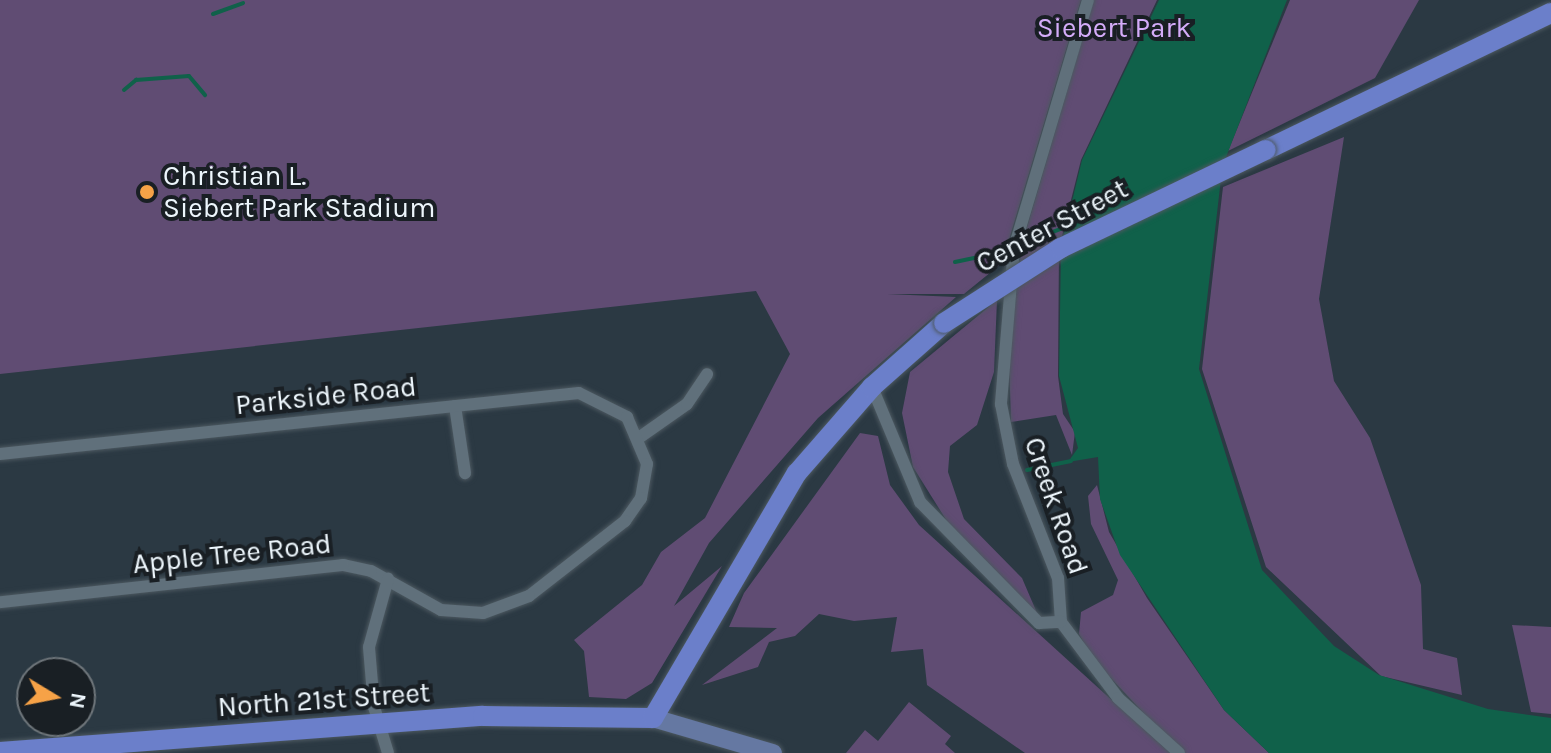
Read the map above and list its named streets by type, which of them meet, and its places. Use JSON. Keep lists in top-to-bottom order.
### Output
{
  "streets": {
    "main road": ["Center Street", "North 21st Street"],
    "street": ["Parkside Road", "Creek Road", "Apple Tree Road"]
  },
  "crossings": [
    ["Center Street", "North 21st Street"],
    ["Parkside Road", "Apple Tree Road"]
  ],
  "parks": ["Siebert Park"],
  "places": ["Christian L. Siebert Park Stadium"],
  "north": "right"
}
